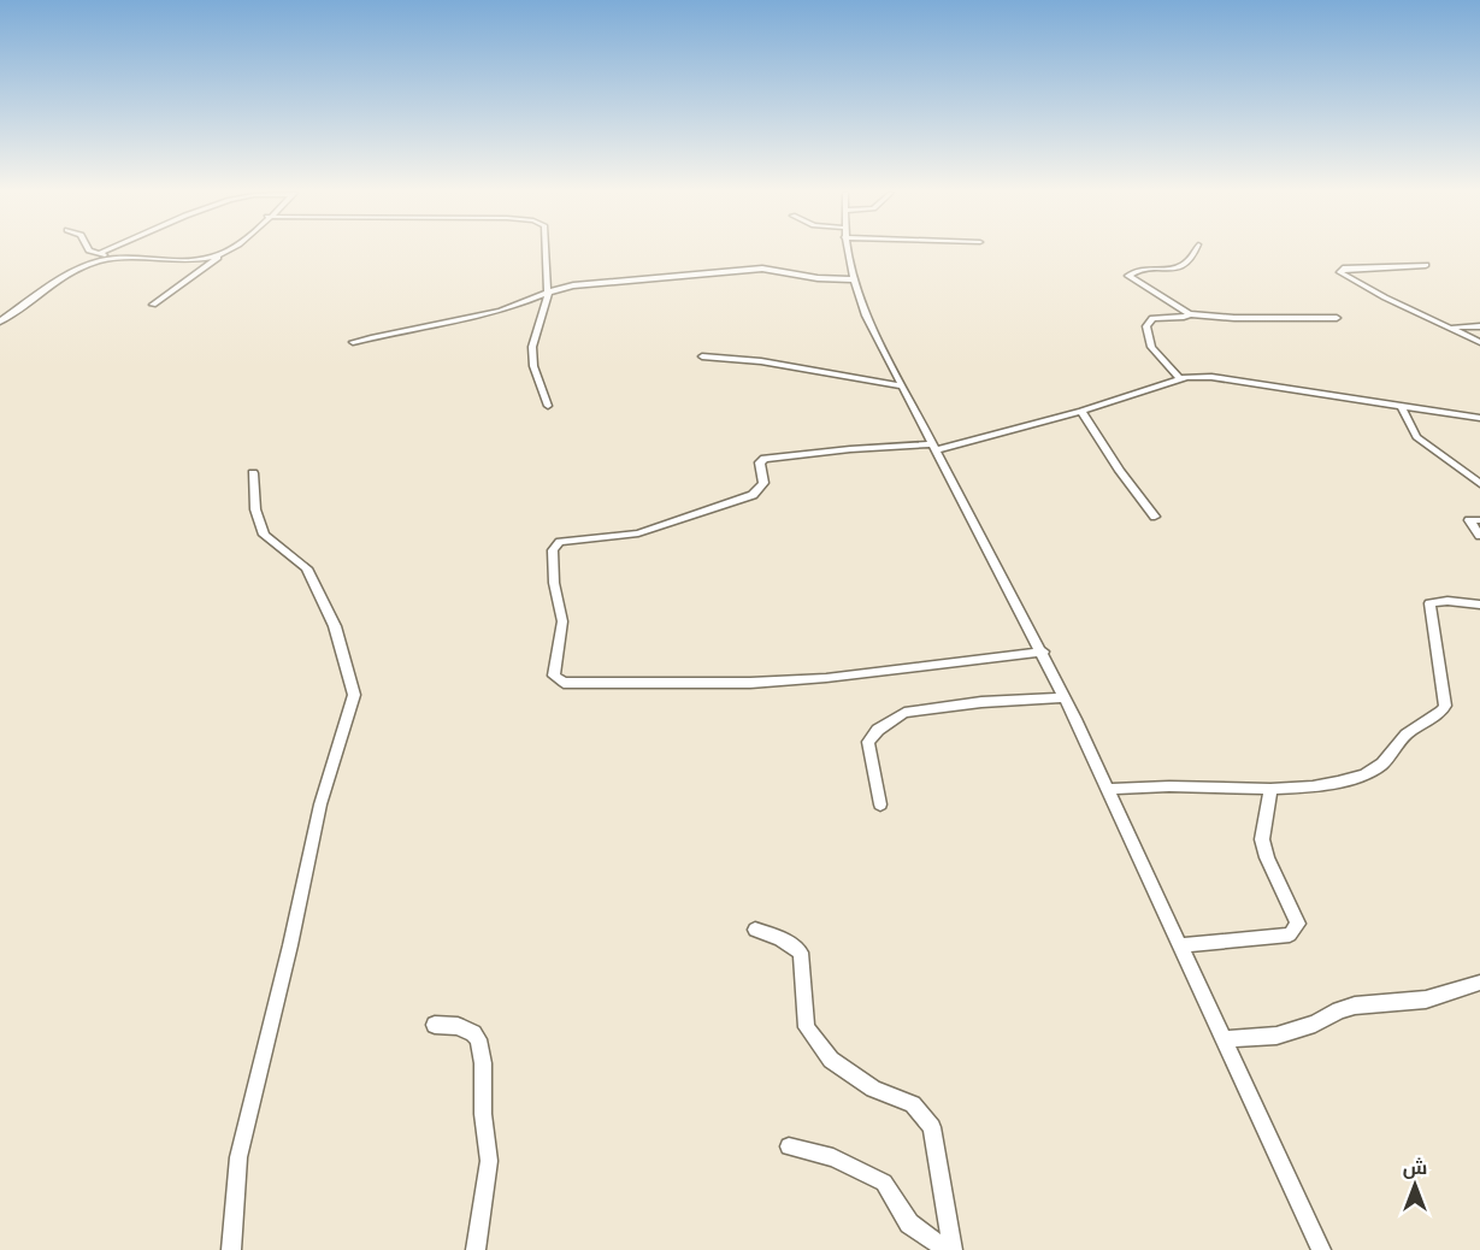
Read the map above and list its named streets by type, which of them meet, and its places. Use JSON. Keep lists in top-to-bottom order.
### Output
{
  "north": "top"
}
